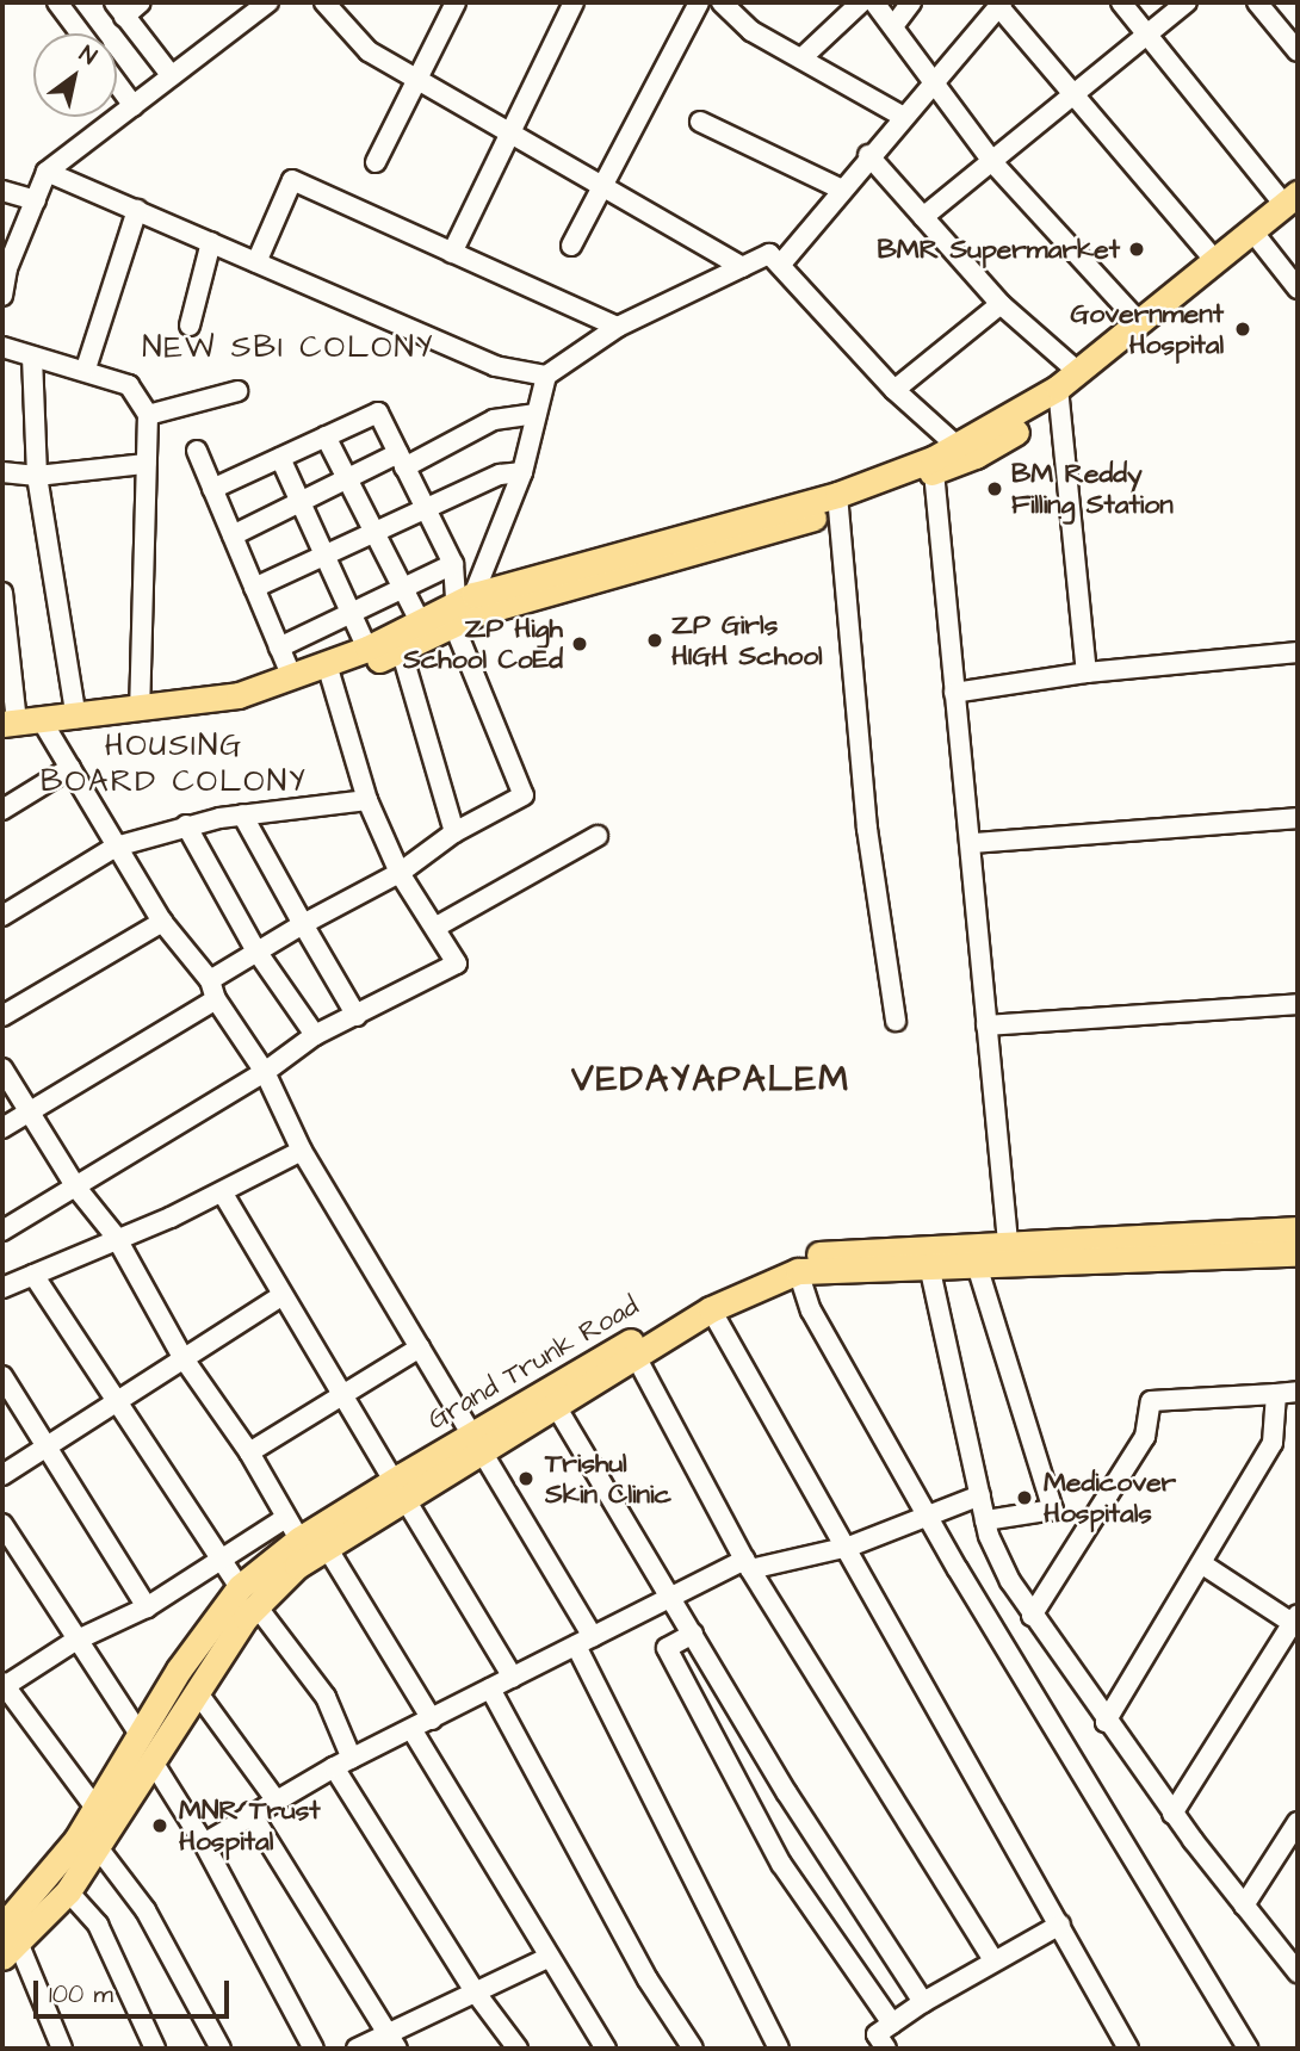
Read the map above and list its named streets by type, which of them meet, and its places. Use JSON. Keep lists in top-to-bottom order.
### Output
{
  "streets": {
    "main road": ["Grand Trunk Road"]
  },
  "districts": ["NEW SBI COLONY", "HOUSING BOARD COLONY", "VEDAYAPALEM"],
  "places": [
    "BMR Supermarket",
    "Government Hospital",
    "BM Reddy Filling Station",
    "ZP Girls HIGH School",
    "ZP High School CoEd",
    "Trishul Skin Clinic",
    "Medicover Hospitals",
    "MNR Trust Hospital"
  ],
  "scale_bar": "100 m",
  "north": "top right"
}
